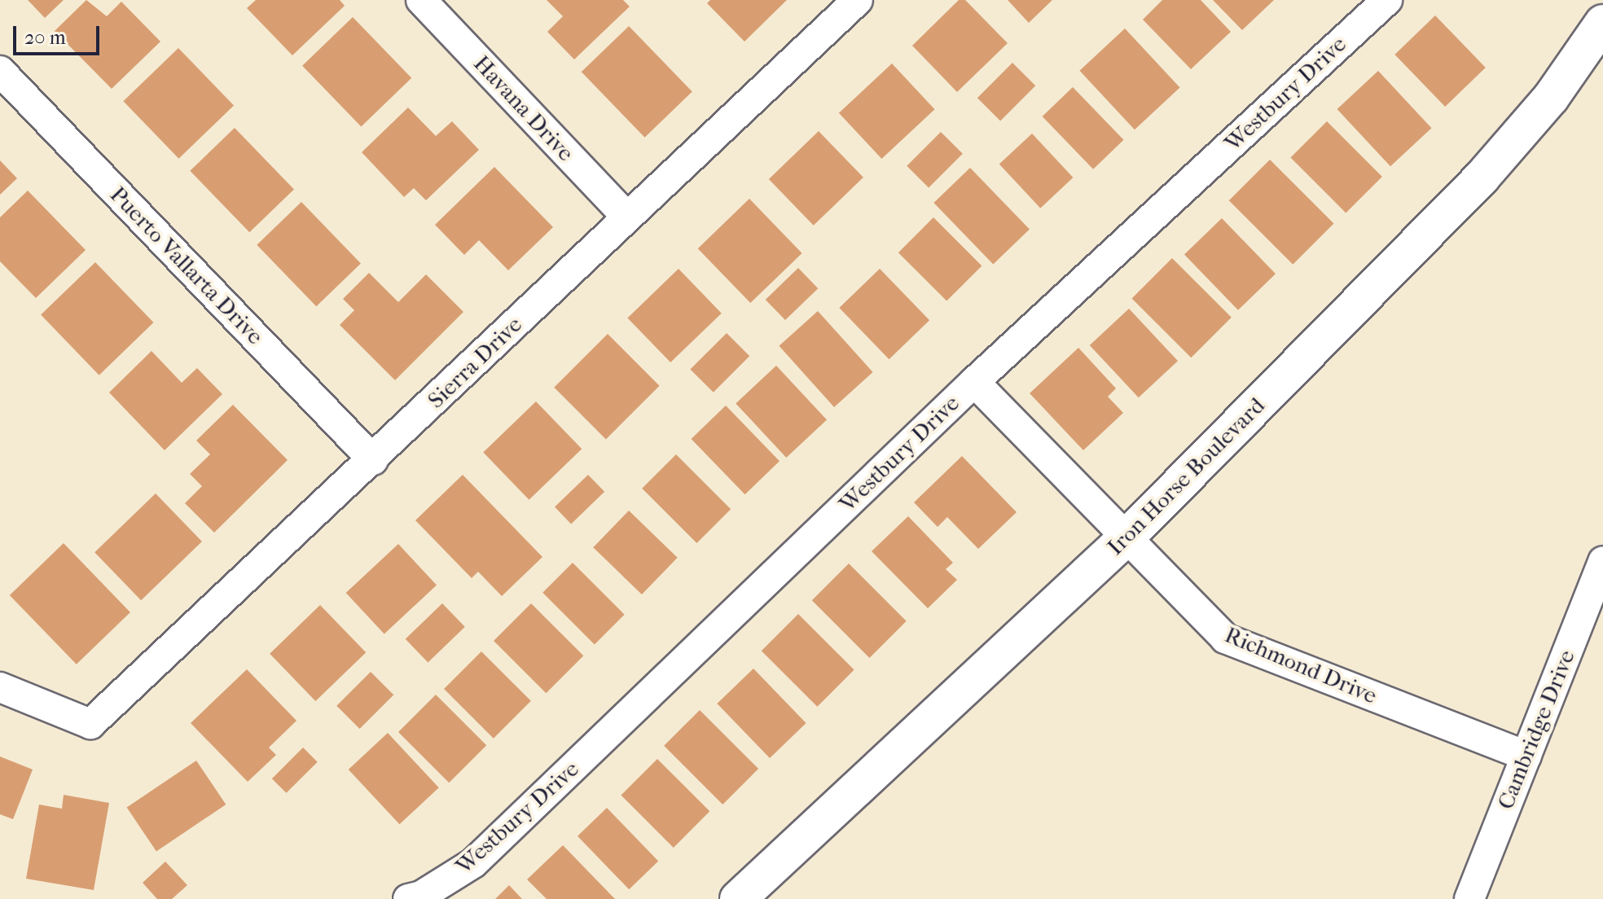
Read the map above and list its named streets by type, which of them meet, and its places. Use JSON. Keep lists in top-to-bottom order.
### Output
{
  "streets": {
    "street": [
      "Westbury Drive",
      "Havana Drive",
      "Puerto Vallarta Drive",
      "Sierra Drive",
      "Iron Horse Boulevard",
      "Richmond Drive",
      "Cambridge Drive"
    ]
  },
  "crossings": [
    ["Westbury Drive", "Richmond Drive"],
    ["Havana Drive", "Sierra Drive"],
    ["Puerto Vallarta Drive", "Sierra Drive"],
    ["Iron Horse Boulevard", "Richmond Drive"],
    ["Richmond Drive", "Cambridge Drive"]
  ],
  "scale_bar": "20 m"
}
